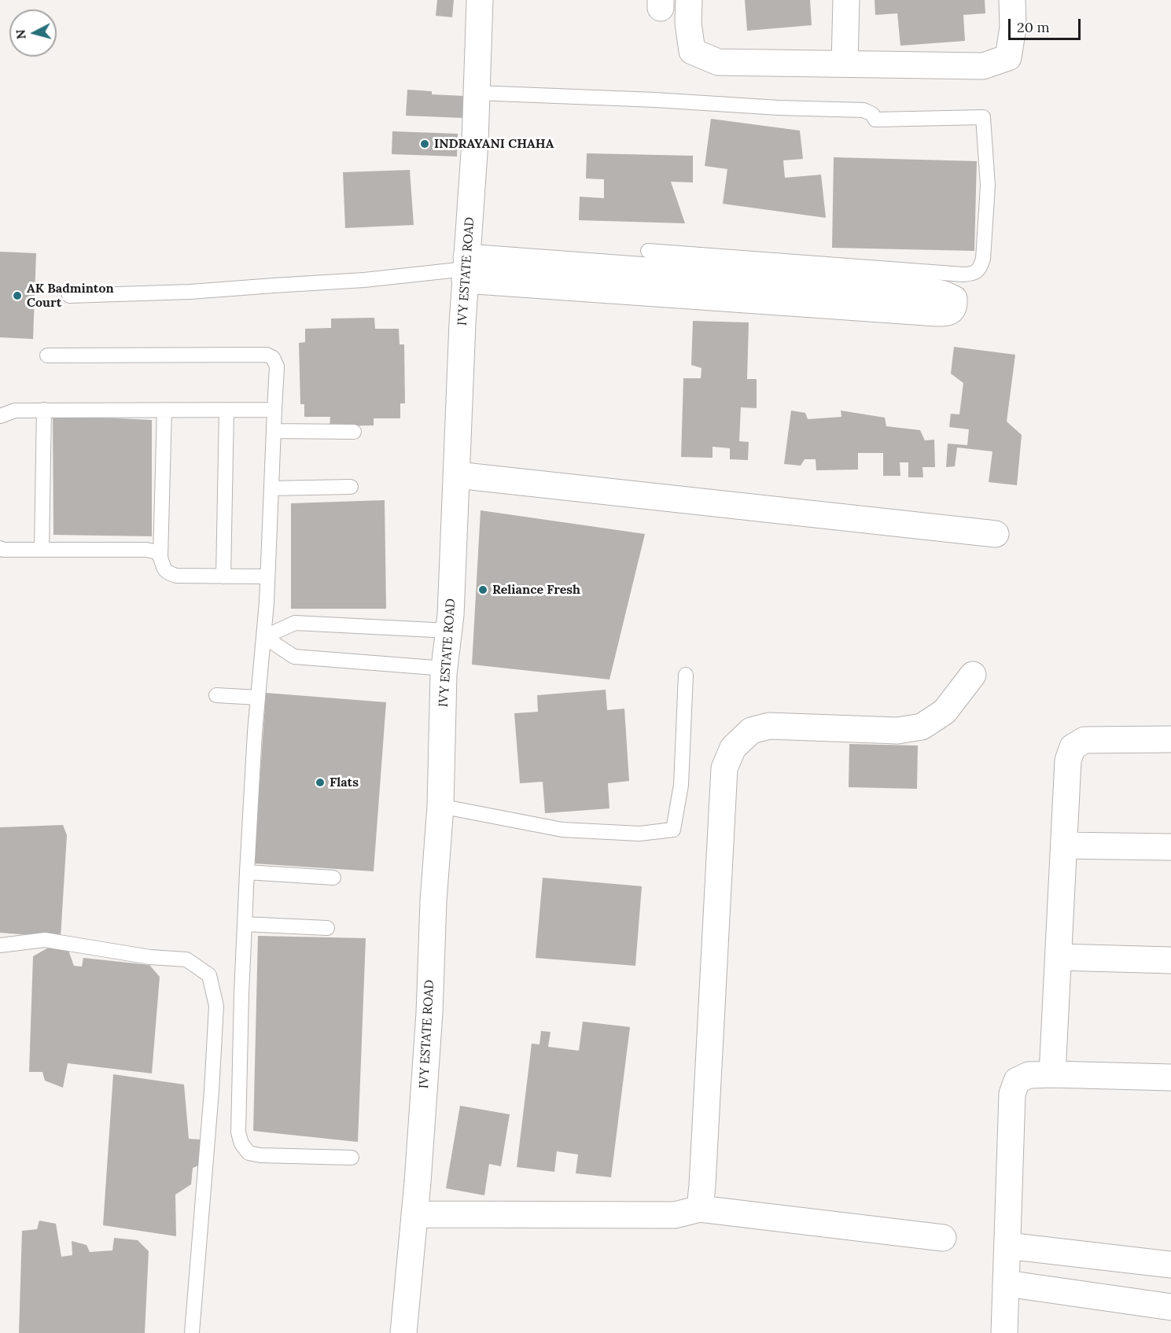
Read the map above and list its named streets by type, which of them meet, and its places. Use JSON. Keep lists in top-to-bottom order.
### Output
{
  "streets": {
    "street": ["IVY ESTATE ROAD"]
  },
  "places": [
    "INDRAYANI CHAHA",
    "AK Badminton Court",
    "Reliance Fresh",
    "Flats"
  ],
  "scale_bar": "20 m",
  "north": "left"
}
